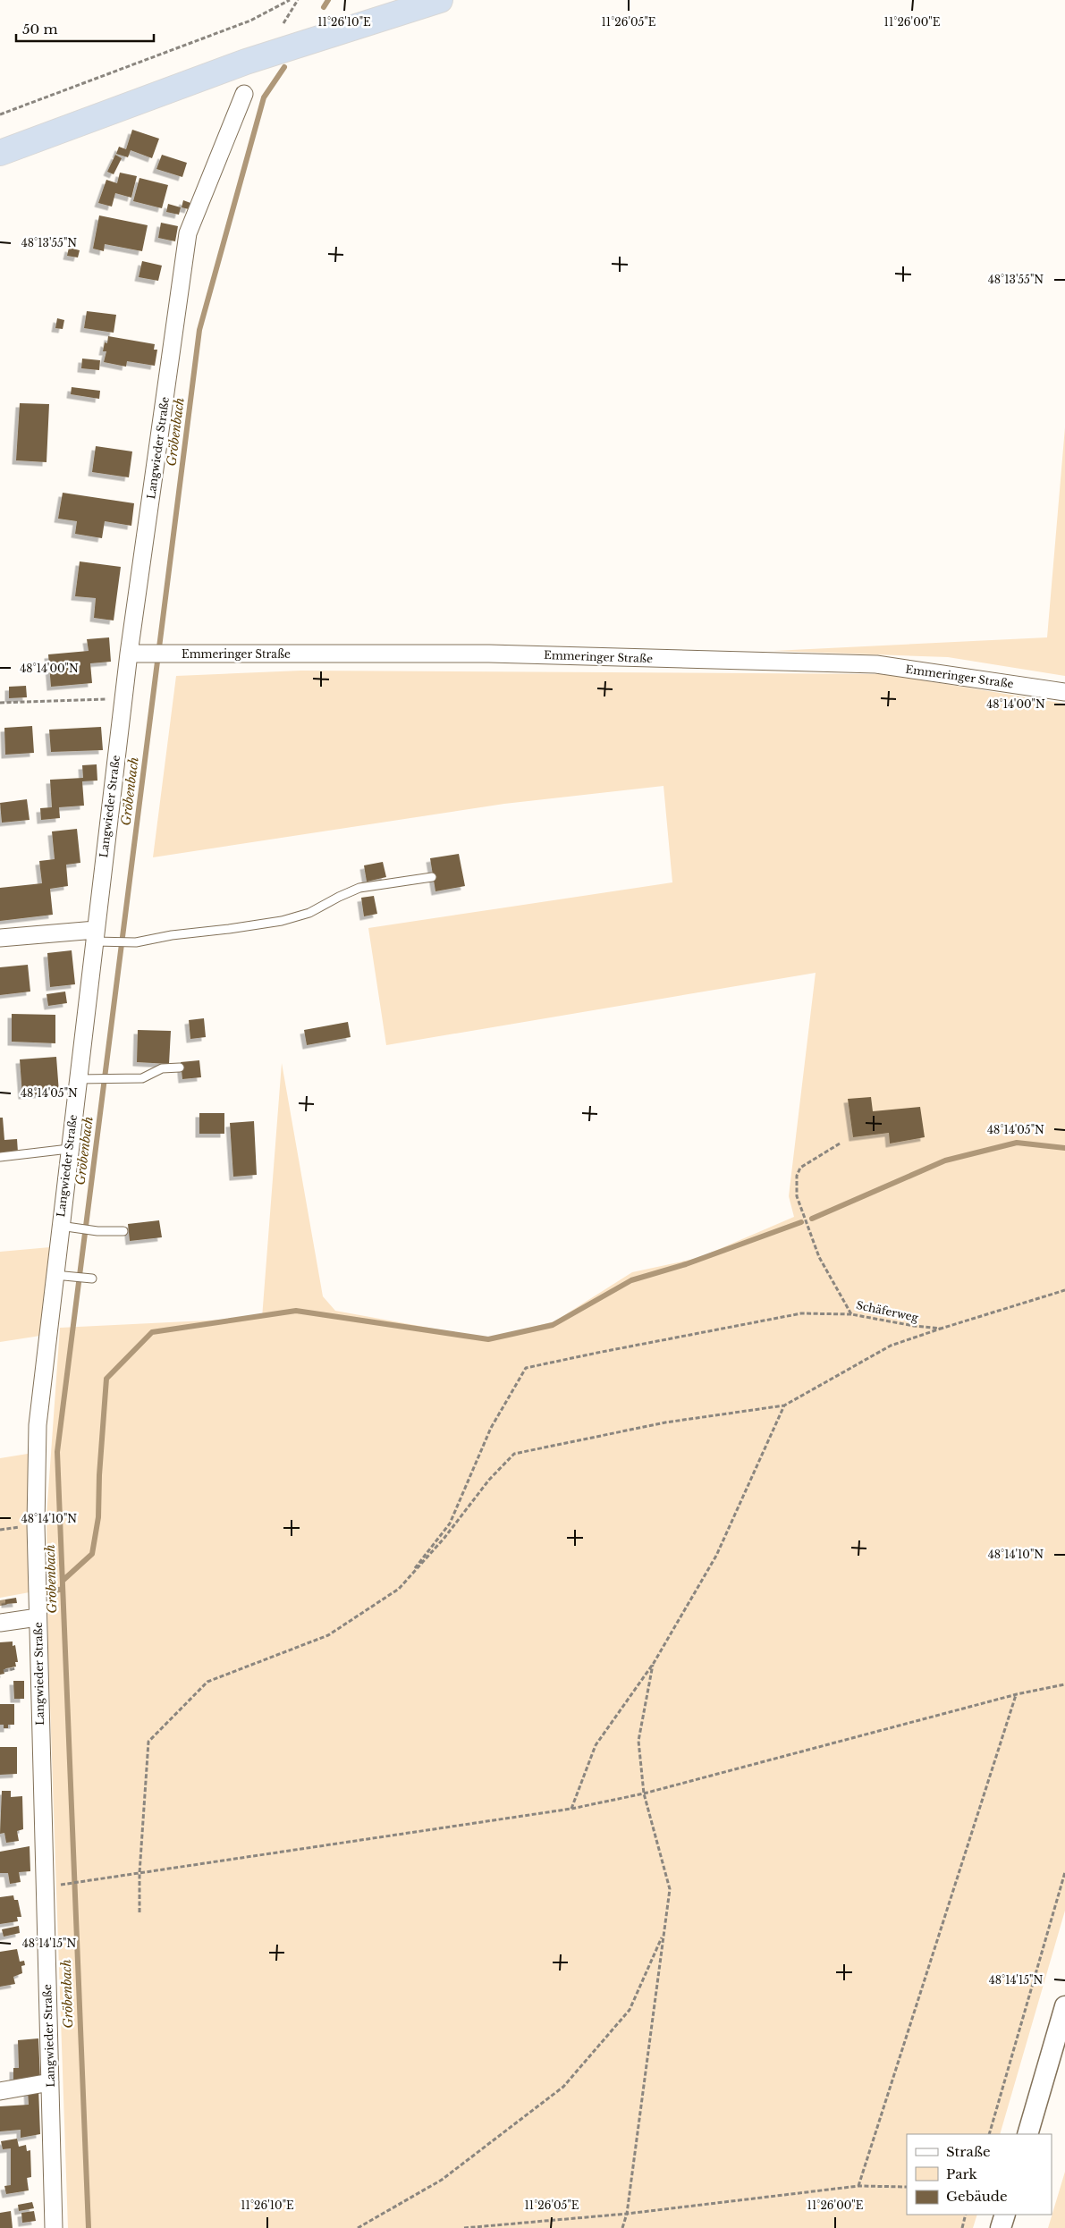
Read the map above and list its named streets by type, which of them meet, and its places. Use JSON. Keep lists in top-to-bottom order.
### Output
{
  "streets": {
    "street": ["Langwieder Straße", "Emmeringer Straße"],
    "path": ["Schäferweg"]
  },
  "crossings": [
    ["Langwieder Straße", "Emmeringer Straße"]
  ],
  "water": ["Gröbenbach"],
  "legend": ["Straße", "Park", "Gebäude"],
  "scale_bar": "50 m",
  "coordinates": [
    "11°26'10\"E",
    "11°26'05\"E",
    "11°26'00\"E",
    "48°13'55\"N",
    "48°14'00\"N",
    "48°14'05\"N",
    "48°14'10\"N",
    "48°14'15\"N"
  ]
}
